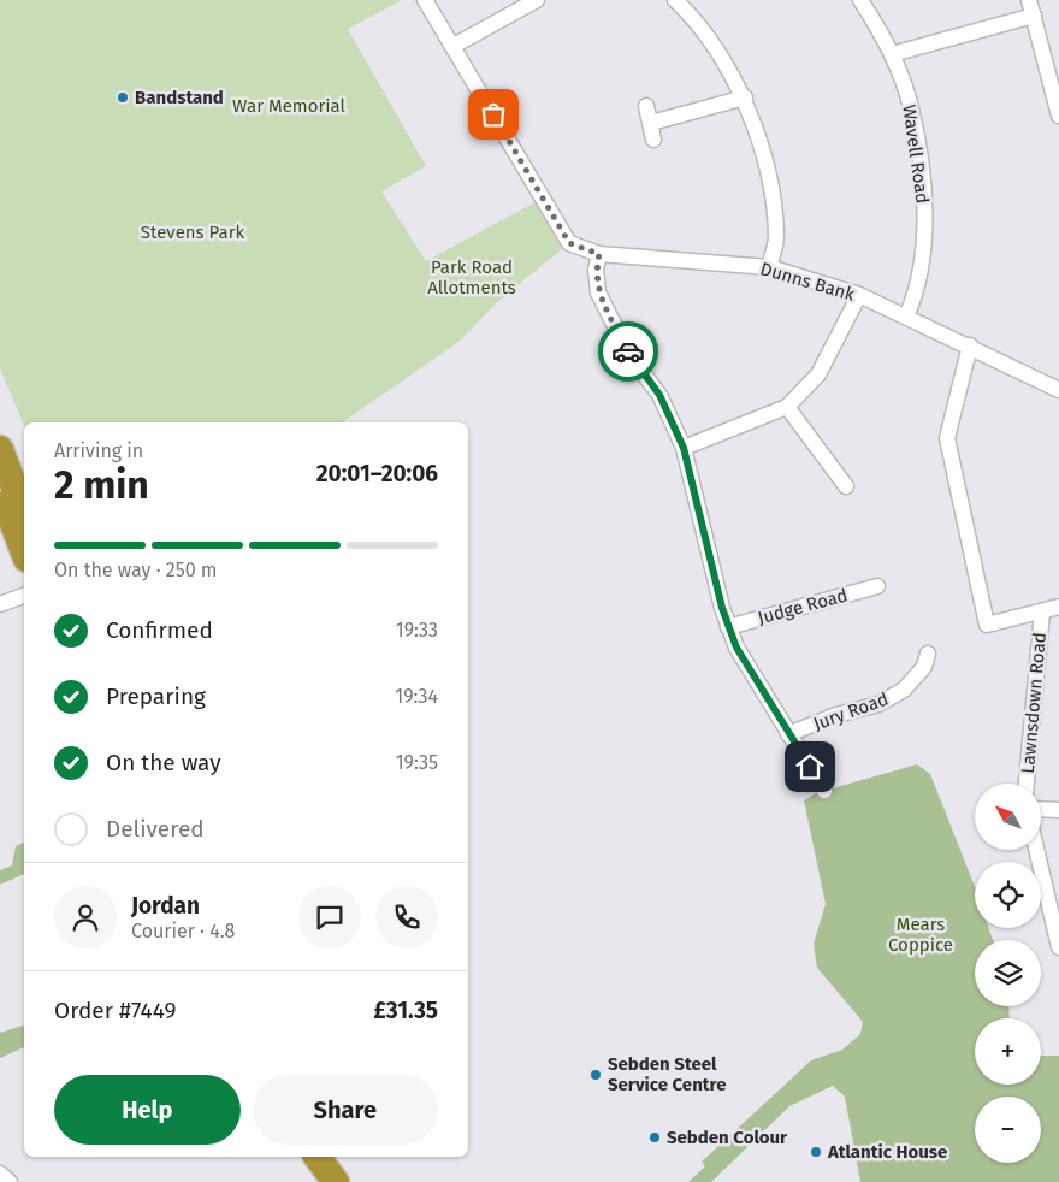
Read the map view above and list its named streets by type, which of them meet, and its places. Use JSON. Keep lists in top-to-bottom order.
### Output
{
  "streets": {
    "street": [
      "Wavell Road",
      "Dunns Bank",
      "Judge Road",
      "Lawnsdown Road",
      "Jury Road"
    ]
  },
  "crossings": [
    ["Wavell Road", "Dunns Bank"]
  ],
  "parks": [
    "War Memorial",
    "Stevens Park",
    "Park Road Allotments",
    "Mears Coppice"
  ],
  "places": [
    "Bandstand",
    "Sebden Steel Service Centre",
    "Sebden Colour",
    "Atlantic House"
  ],
  "north": "top left",
  "page": {
    "heading": ["2 min", "Arriving in", "20:01–20:06"],
    "panel": [
      "Jordan",
      "Courier · 4.8",
      "Order #7449",
      "£31.35"
    ],
    "bar": "On the way · 250 m",
    "list": [
      ["Confirmed", "19:33"],
      ["Preparing", "19:34"],
      ["On the way", "19:35"],
      "Delivered"
    ],
    "map_buttons": ["+", "−"],
    "buttons": ["Help", "Share"]
  }
}
